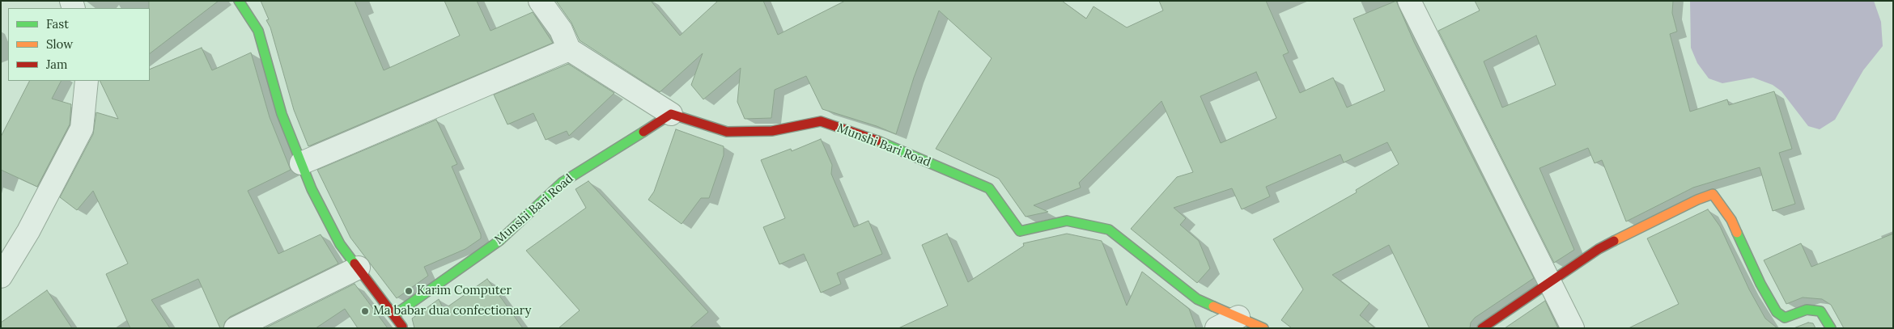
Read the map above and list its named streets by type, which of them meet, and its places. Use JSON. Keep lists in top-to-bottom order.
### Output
{
  "streets": {
    "street": ["Munshi Bari Road"]
  },
  "places": ["Karim Computer", "Ma babar dua confectionary"],
  "legend": ["Fast", "Slow", "Jam"]
}
